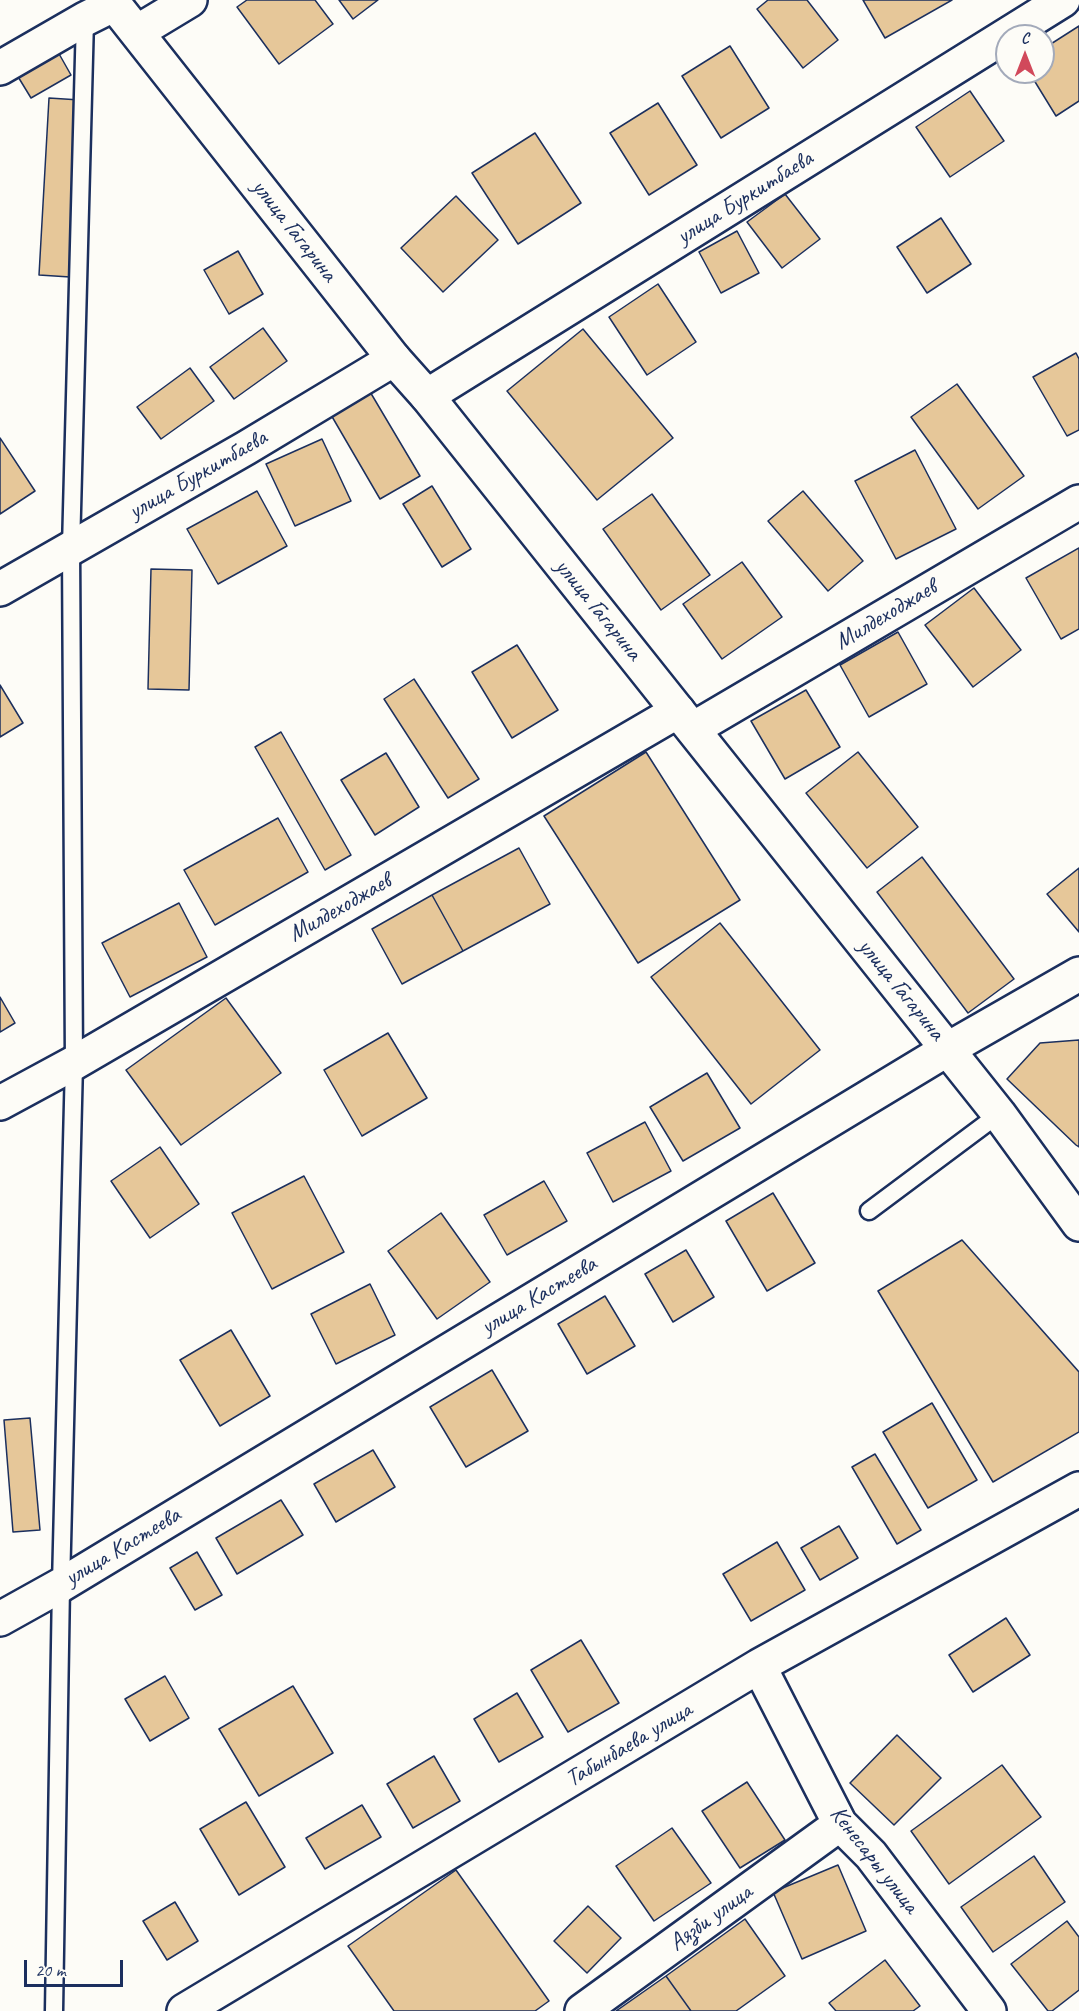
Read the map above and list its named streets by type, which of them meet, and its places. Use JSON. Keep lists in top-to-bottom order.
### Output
{
  "streets": {
    "street": [
      "улица Буркитбаева",
      "улица Гагарина",
      "Милдеходжаев",
      "улица Кастеева",
      "Табынбаева улица",
      "Кенесары улица",
      "Аязби улица"
    ]
  },
  "crossings": [
    ["улица Буркитбаева", "улица Гагарина"],
    ["улица Гагарина", "Милдеходжаев"],
    ["улица Гагарина", "улица Кастеева"],
    ["Табынбаева улица", "Кенесары улица"],
    ["Кенесары улица", "Аязби улица"]
  ],
  "scale_bar": "20 m",
  "north": "top"
}
